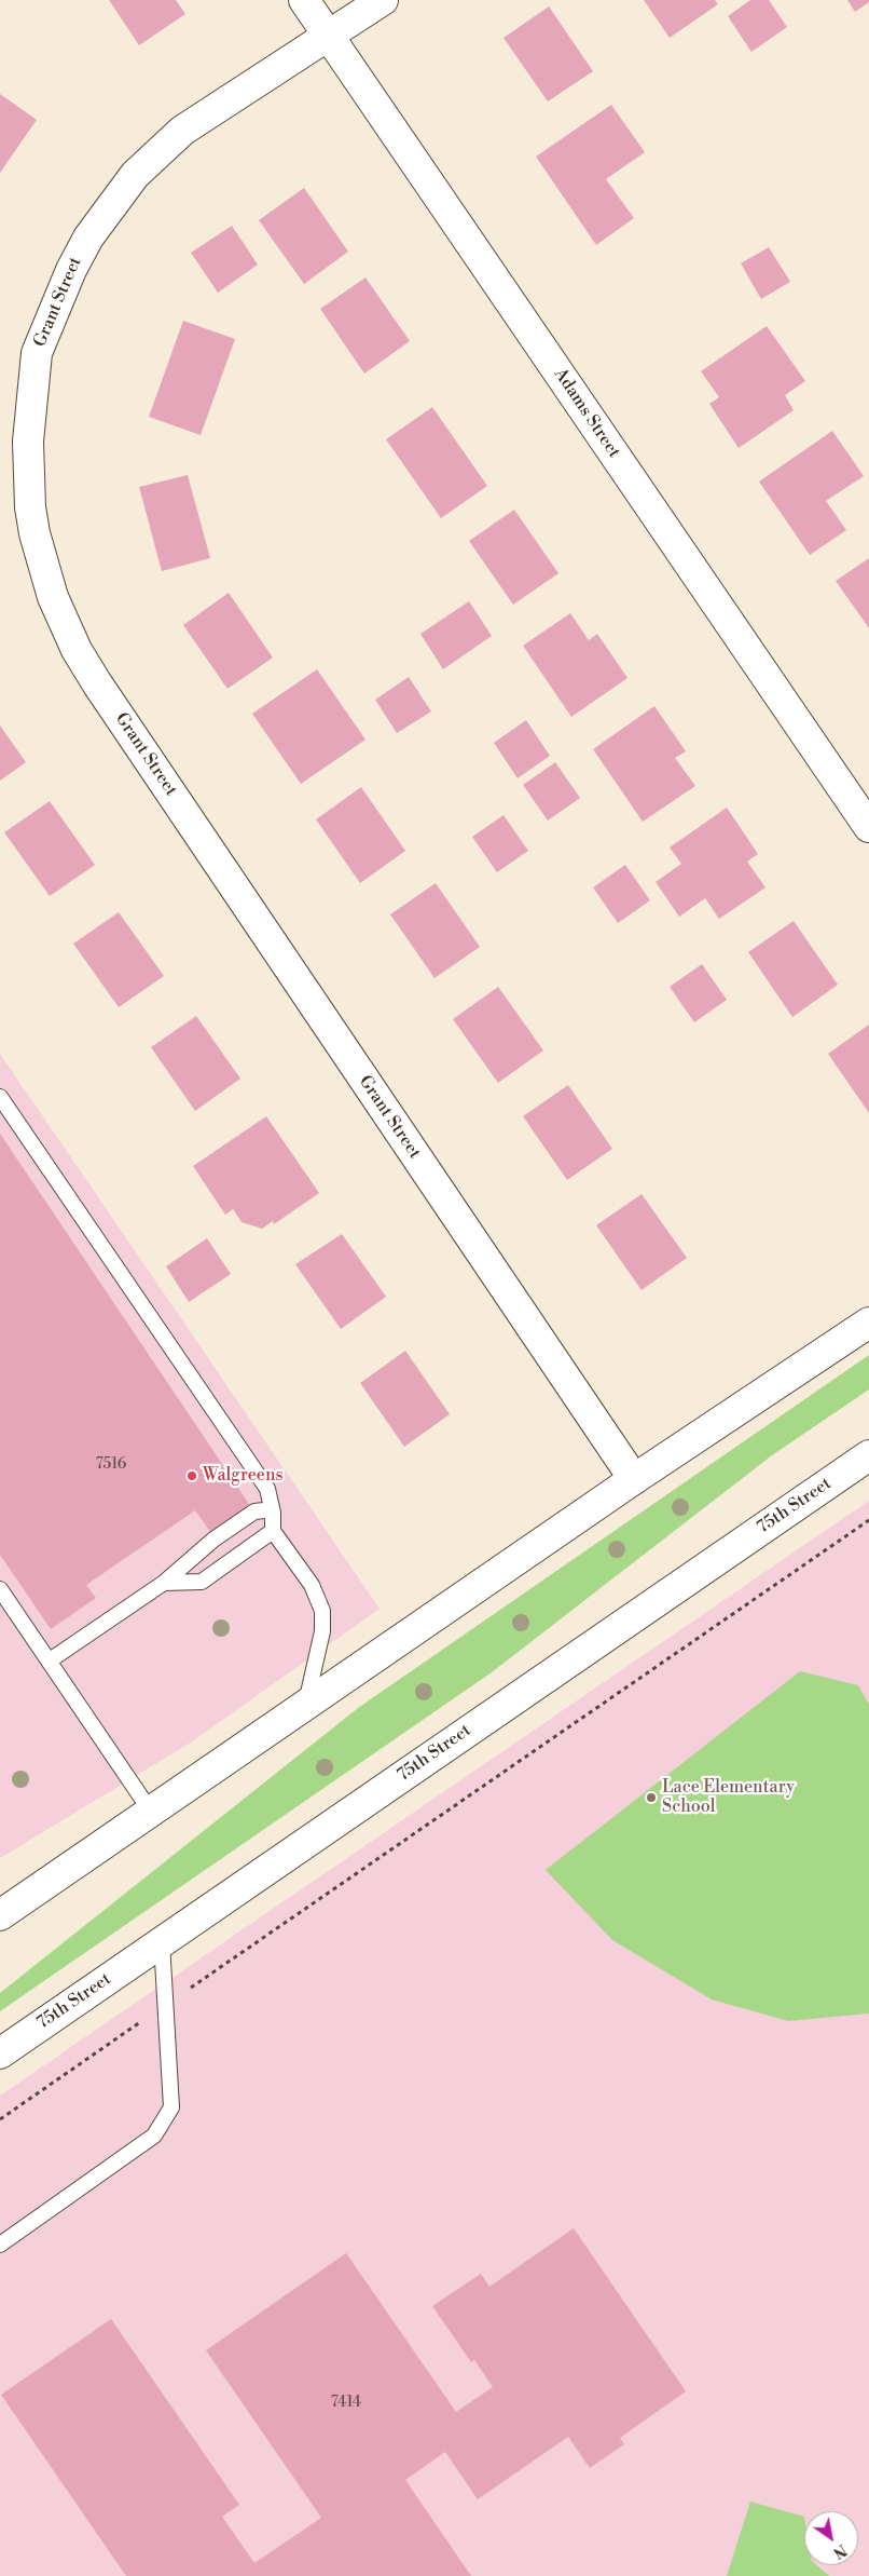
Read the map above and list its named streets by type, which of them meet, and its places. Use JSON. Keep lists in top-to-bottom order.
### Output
{
  "streets": {
    "street": ["Grant Street", "Adams Street", "75th Street"]
  },
  "crossings": [
    ["Grant Street", "Adams Street"]
  ],
  "places": ["Walgreens", "Lace Elementary School"],
  "house_numbers": ["7516", "7414"],
  "north": "bottom right"
}
